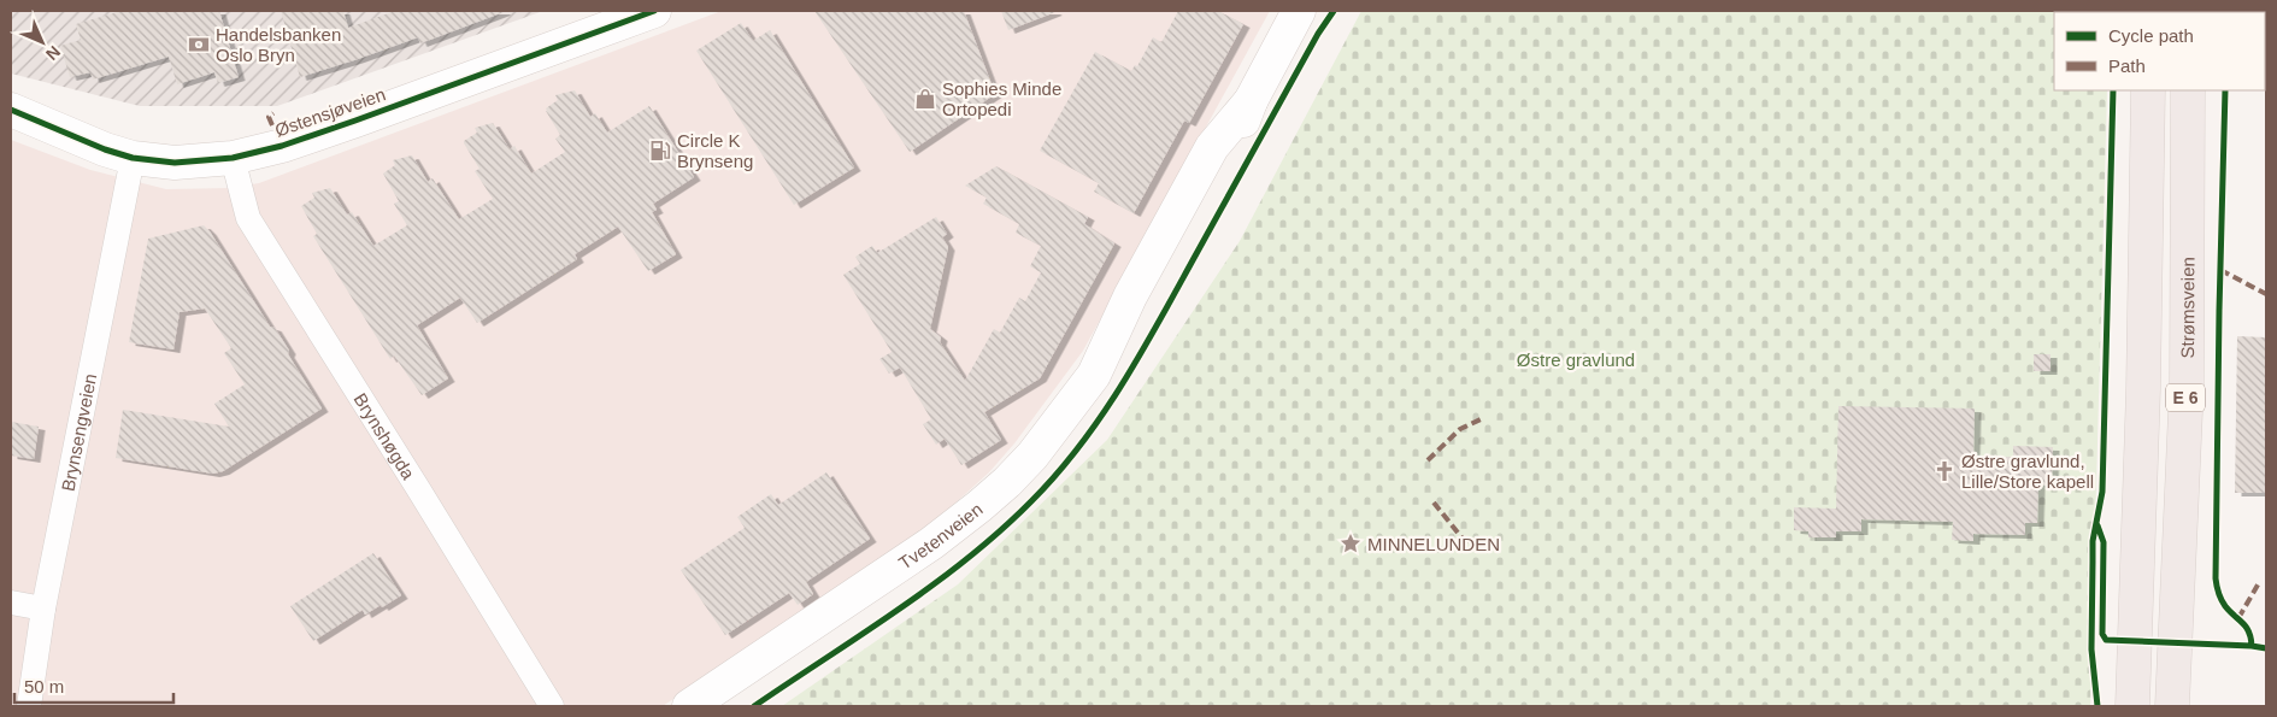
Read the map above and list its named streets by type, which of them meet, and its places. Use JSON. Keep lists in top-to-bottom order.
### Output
{
  "streets": {
    "highway": ["Strømsveien", "E 6"],
    "main road": ["Østensjøveien", "Tvetenveien"],
    "street": ["Brynsengveien", "Brynshøgda"]
  },
  "crossings": [
    ["Østensjøveien", "Brynsengveien"],
    ["Østensjøveien", "Brynshøgda"]
  ],
  "parks": ["Østre gravlund"],
  "places": {
    "bank": ["Handelsbanken Oslo Bryn"],
    "shop": ["Sophies Minde Ortopedi"],
    "fuel station": ["Circle K Brynseng"],
    "church": ["Østre gravlund, Lille/Store kapell"],
    "place": ["MINNELUNDEN"]
  },
  "legend": ["Cycle path", "Path"],
  "scale_bar": "50 m",
  "north": "bottom right"
}
